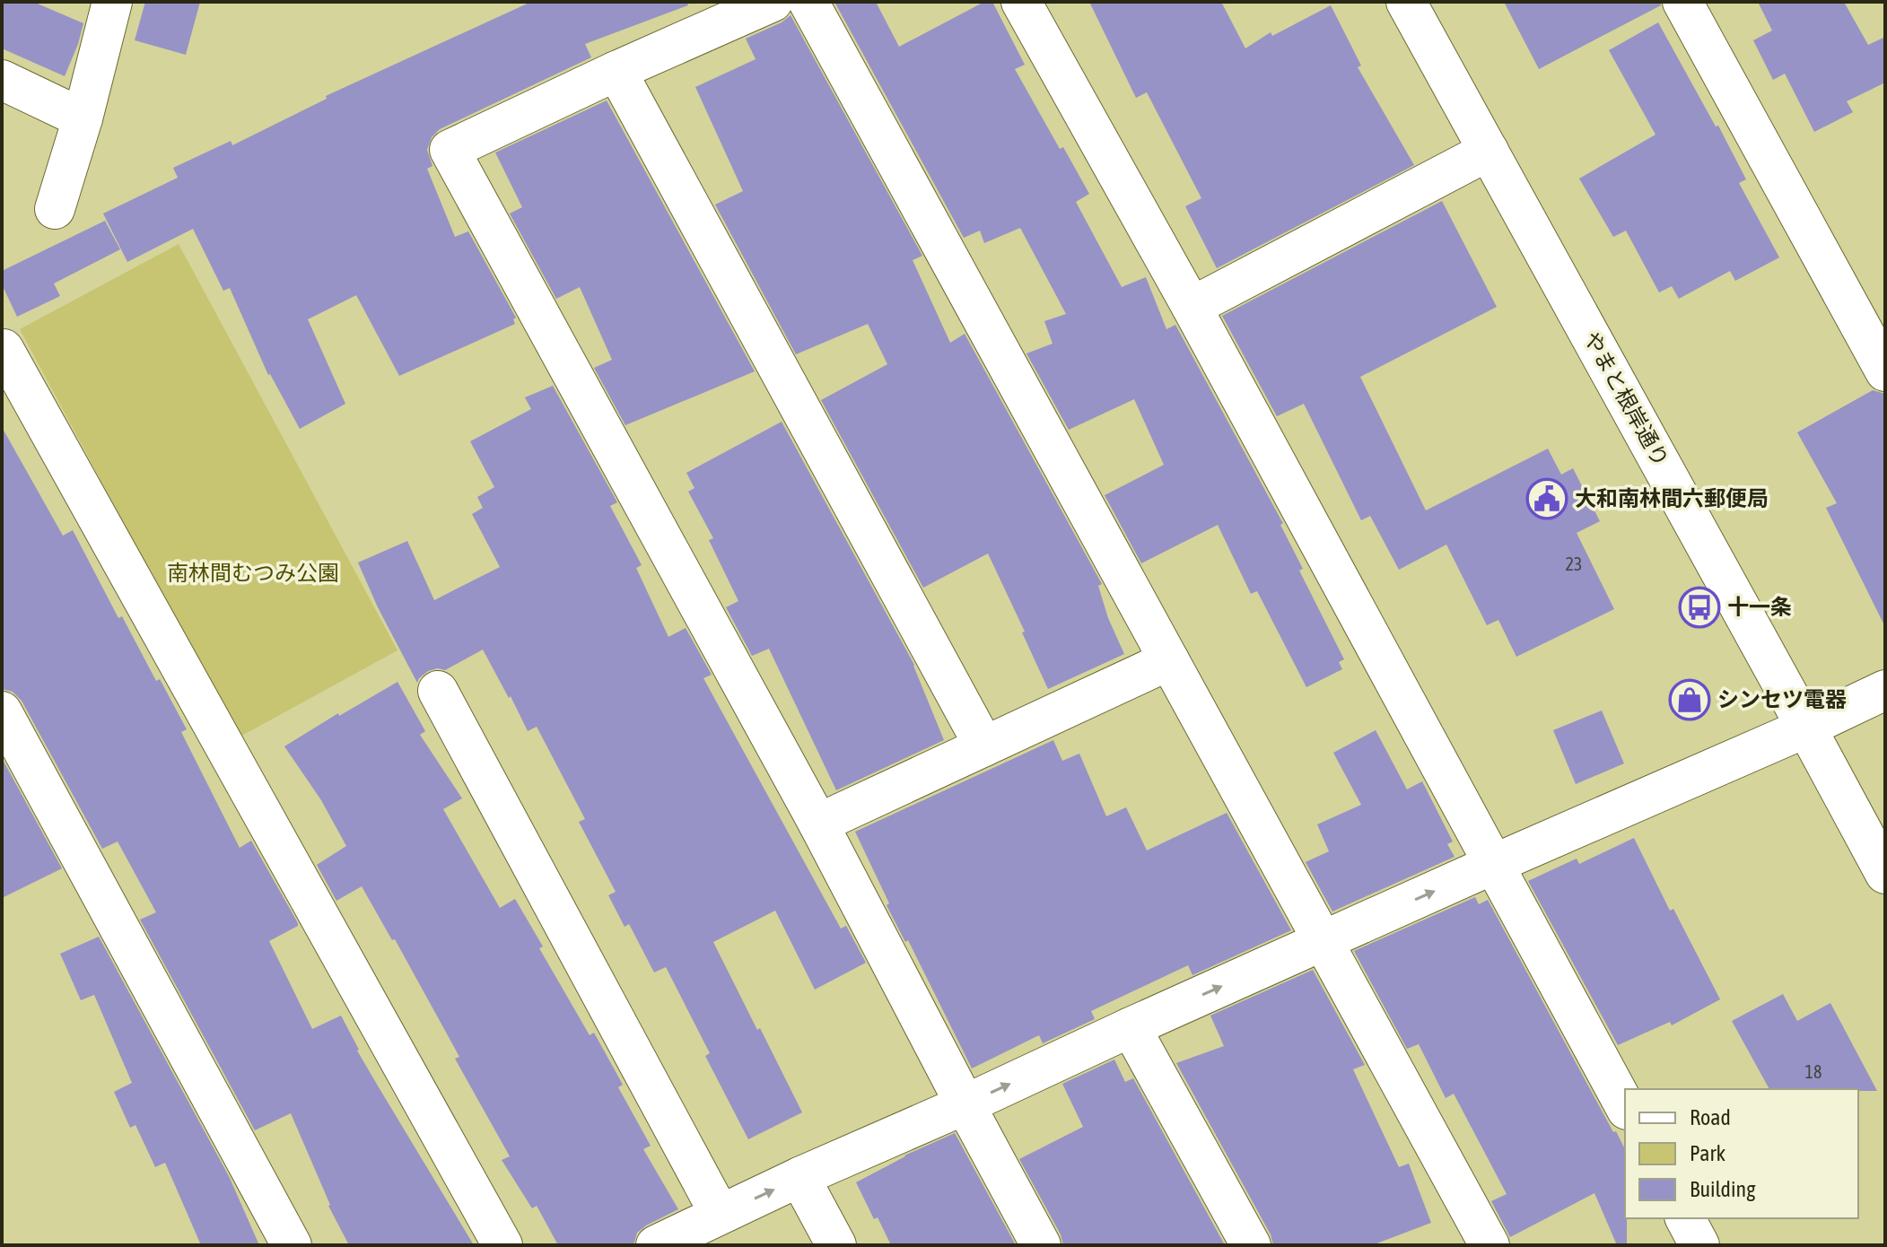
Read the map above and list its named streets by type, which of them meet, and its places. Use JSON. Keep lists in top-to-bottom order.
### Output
{
  "streets": {
    "street": ["やまと根岸通り"]
  },
  "parks": ["南林間むつみ公園"],
  "places": {
    "public building": ["大和南林間六郵便局"],
    "bus stop": ["十一条"],
    "shop": ["シンセツ電器"]
  },
  "house_numbers": ["23", "18"],
  "legend": ["Road", "Park", "Building"]
}
